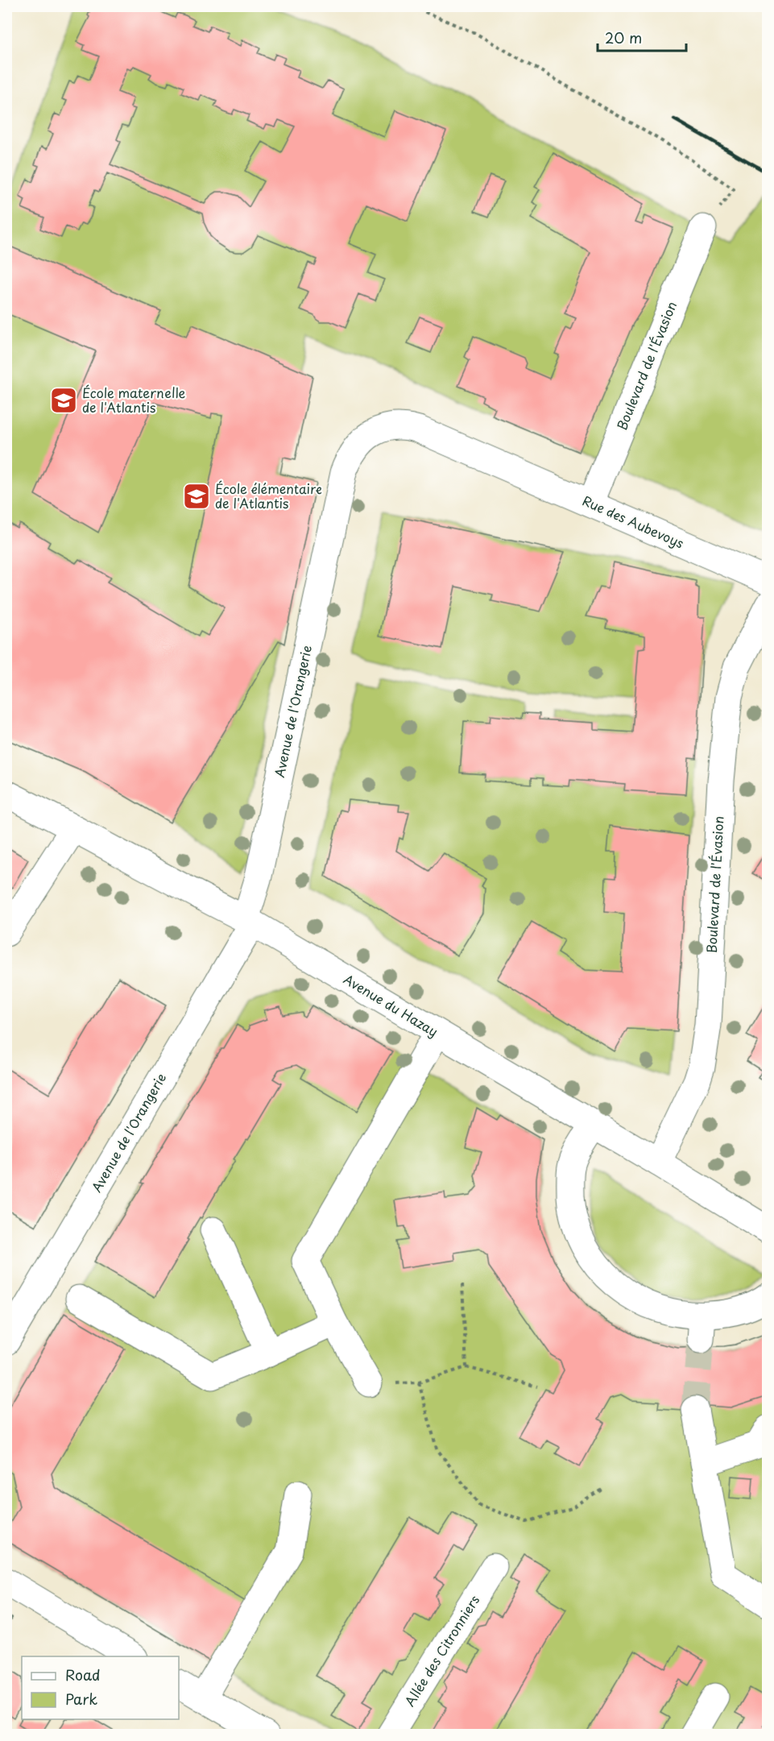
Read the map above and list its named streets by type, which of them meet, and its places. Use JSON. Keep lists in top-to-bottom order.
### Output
{
  "streets": {
    "street": [
      "Boulevard de l'Évasion",
      "Rue des Aubevoys",
      "Avenue de l'Orangerie",
      "Avenue du Hazay",
      "Allée des Citronniers"
    ]
  },
  "crossings": [
    ["Boulevard de l'Évasion", "Rue des Aubevoys"],
    ["Boulevard de l'Évasion", "Avenue du Hazay"],
    ["Rue des Aubevoys", "Avenue de l'Orangerie"],
    ["Avenue de l'Orangerie", "Avenue du Hazay"]
  ],
  "places": {
    "school or university": ["École maternelle de l'Atlantis", "École élémentaire de l'Atlantis"]
  },
  "legend": ["Road", "Park"],
  "scale_bar": "20 m"
}
